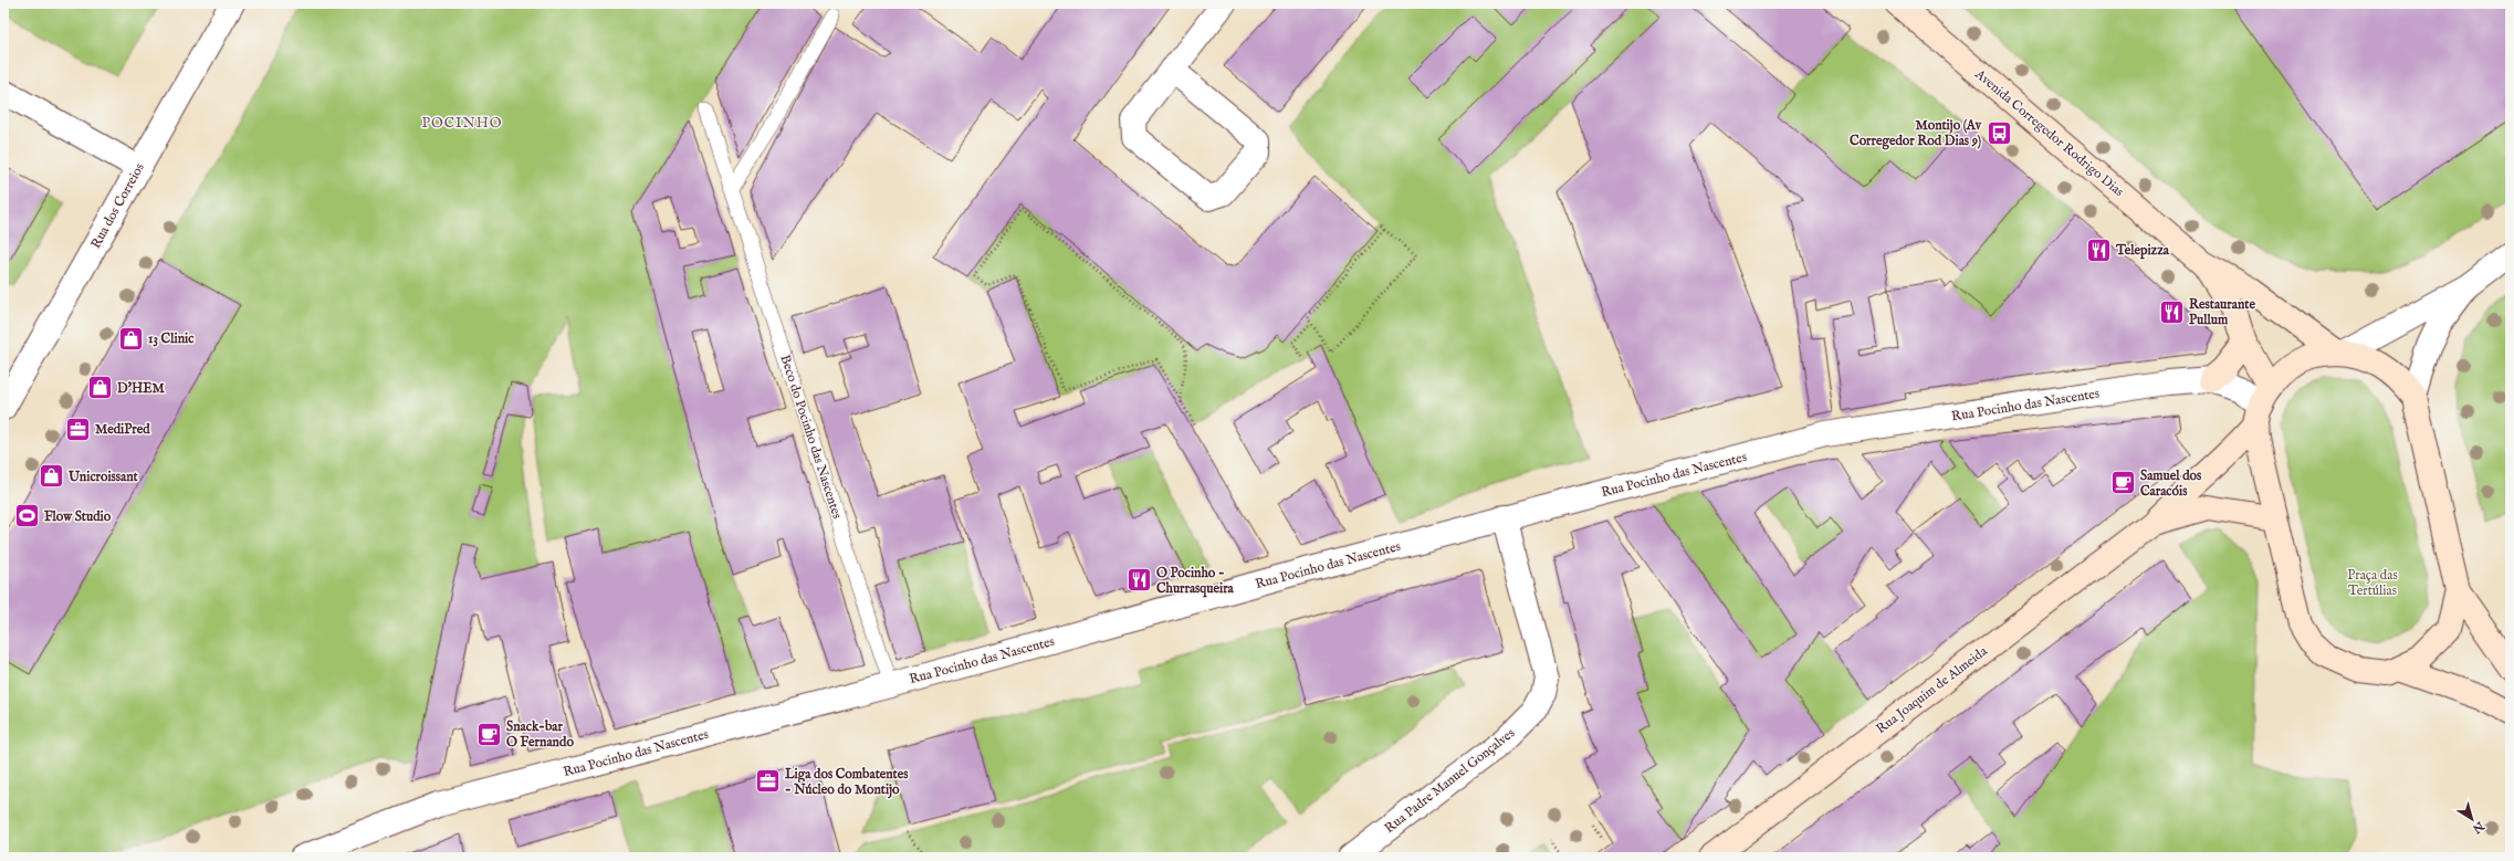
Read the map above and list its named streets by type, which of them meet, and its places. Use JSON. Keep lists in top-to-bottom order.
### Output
{
  "streets": {
    "main road": ["Avenida Corregedor Rodrigo Dias", "Rua Joaquim de Almeida"],
    "street": ["Rua dos Correios", "Rua Pocinho das Nascentes", "Rua Padre Manuel Gonçalves"],
    "lane": ["Beco do Pocinho das Nascentes"]
  },
  "crossings": [
    ["Avenida Corregedor Rodrigo Dias", "Rua Pocinho das Nascentes"],
    ["Avenida Corregedor Rodrigo Dias", "Rua Joaquim de Almeida"],
    ["Rua Pocinho das Nascentes", "Beco do Pocinho das Nascentes"],
    ["Rua Pocinho das Nascentes", "Rua Joaquim de Almeida"],
    ["Rua Pocinho das Nascentes", "Rua Padre Manuel Gonçalves"]
  ],
  "districts": ["POCINHO"],
  "parks": ["Praça das Tertúlias"],
  "places": {
    "bus stop": ["Montijo (Av Corregedor Rod Dias 9)"],
    "restaurant": ["Telepizza", "Restaurante Pullum", "O Pocinho - Churrasqueira"],
    "shop": ["13 Clinic", "D'HEM", "Unicroissant"],
    "office": ["MediPred", "Liga dos Combatentes - Núcleo do Montijo"],
    "cafe": ["Samuel dos Caracóis", "Snack-bar O Fernando"],
    "sports": ["Flow Studio"]
  },
  "north": "bottom right"
}
